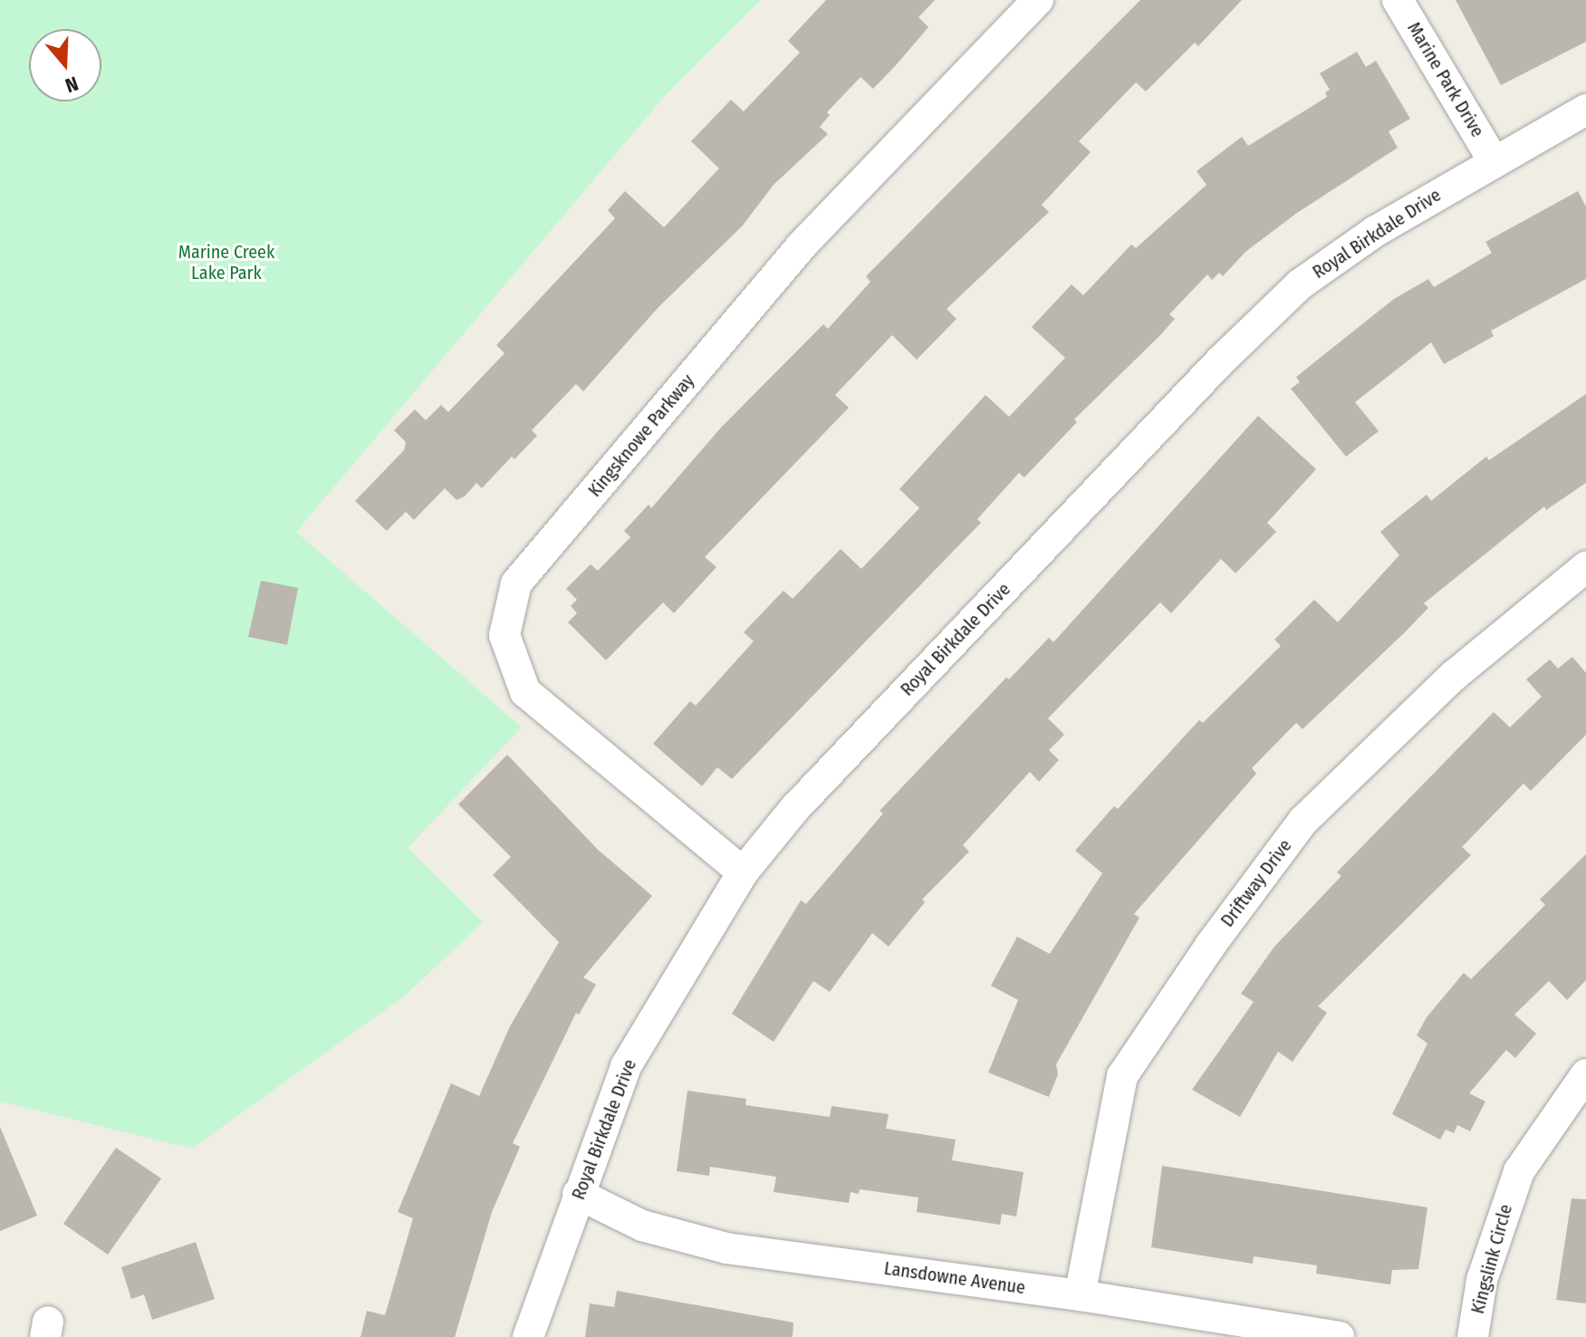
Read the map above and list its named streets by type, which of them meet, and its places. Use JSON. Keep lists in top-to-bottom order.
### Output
{
  "streets": {
    "street": [
      "Marine Park Drive",
      "Royal Birkdale Drive",
      "Kingsknowe Parkway",
      "Driftway Drive",
      "Kingslink Circle",
      "Lansdowne Avenue"
    ]
  },
  "crossings": [
    ["Marine Park Drive", "Royal Birkdale Drive"],
    ["Royal Birkdale Drive", "Kingsknowe Parkway"],
    ["Royal Birkdale Drive", "Lansdowne Avenue"],
    ["Driftway Drive", "Lansdowne Avenue"]
  ],
  "parks": ["Marine Creek Lake Park"],
  "north": "bottom"
}
